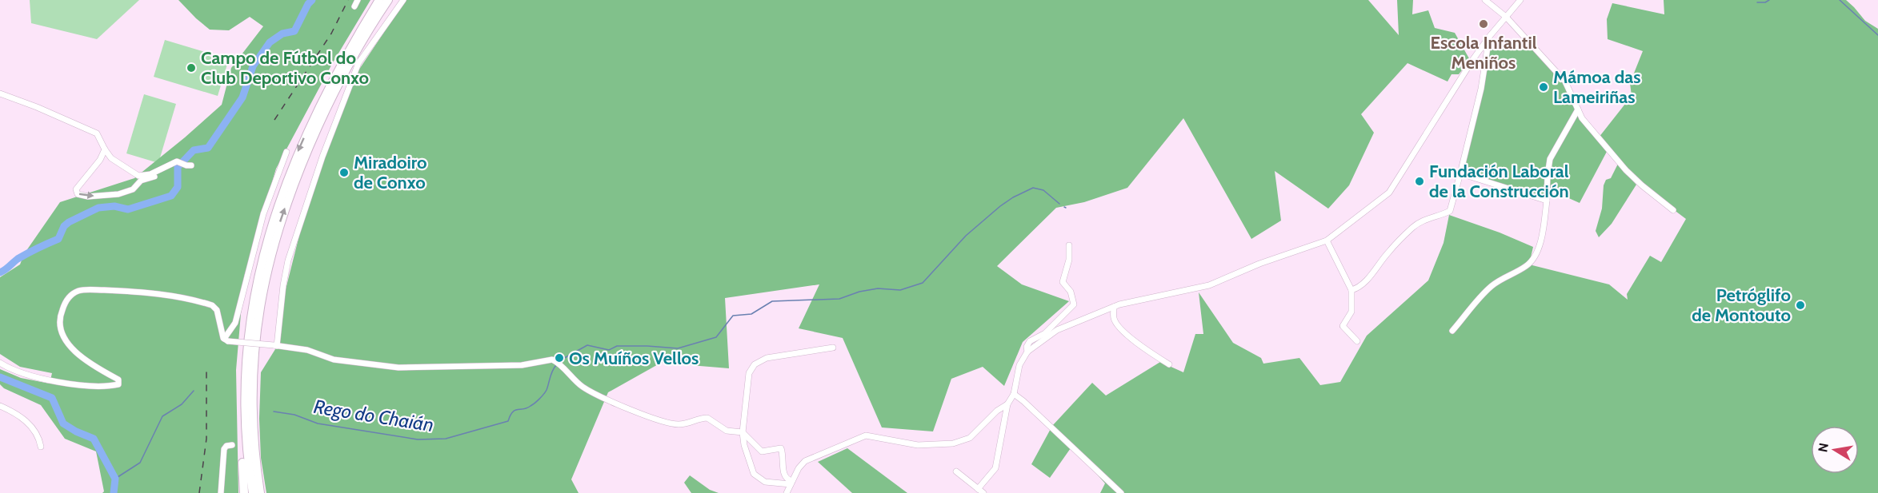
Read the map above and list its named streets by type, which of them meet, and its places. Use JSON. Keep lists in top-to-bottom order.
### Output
{
  "water": ["Rego do Chaián"],
  "places": [
    "Escola Infantil Meniños",
    "Campo de Fútbol do Club Deportivo Conxo",
    "Mámoa das Lameiriñas",
    "Miradoiro de Conxo",
    "Fundación Laboral de la Construcción",
    "Petróglifo de Montouto",
    "Os Muíños Vellos"
  ],
  "north": "left"
}
